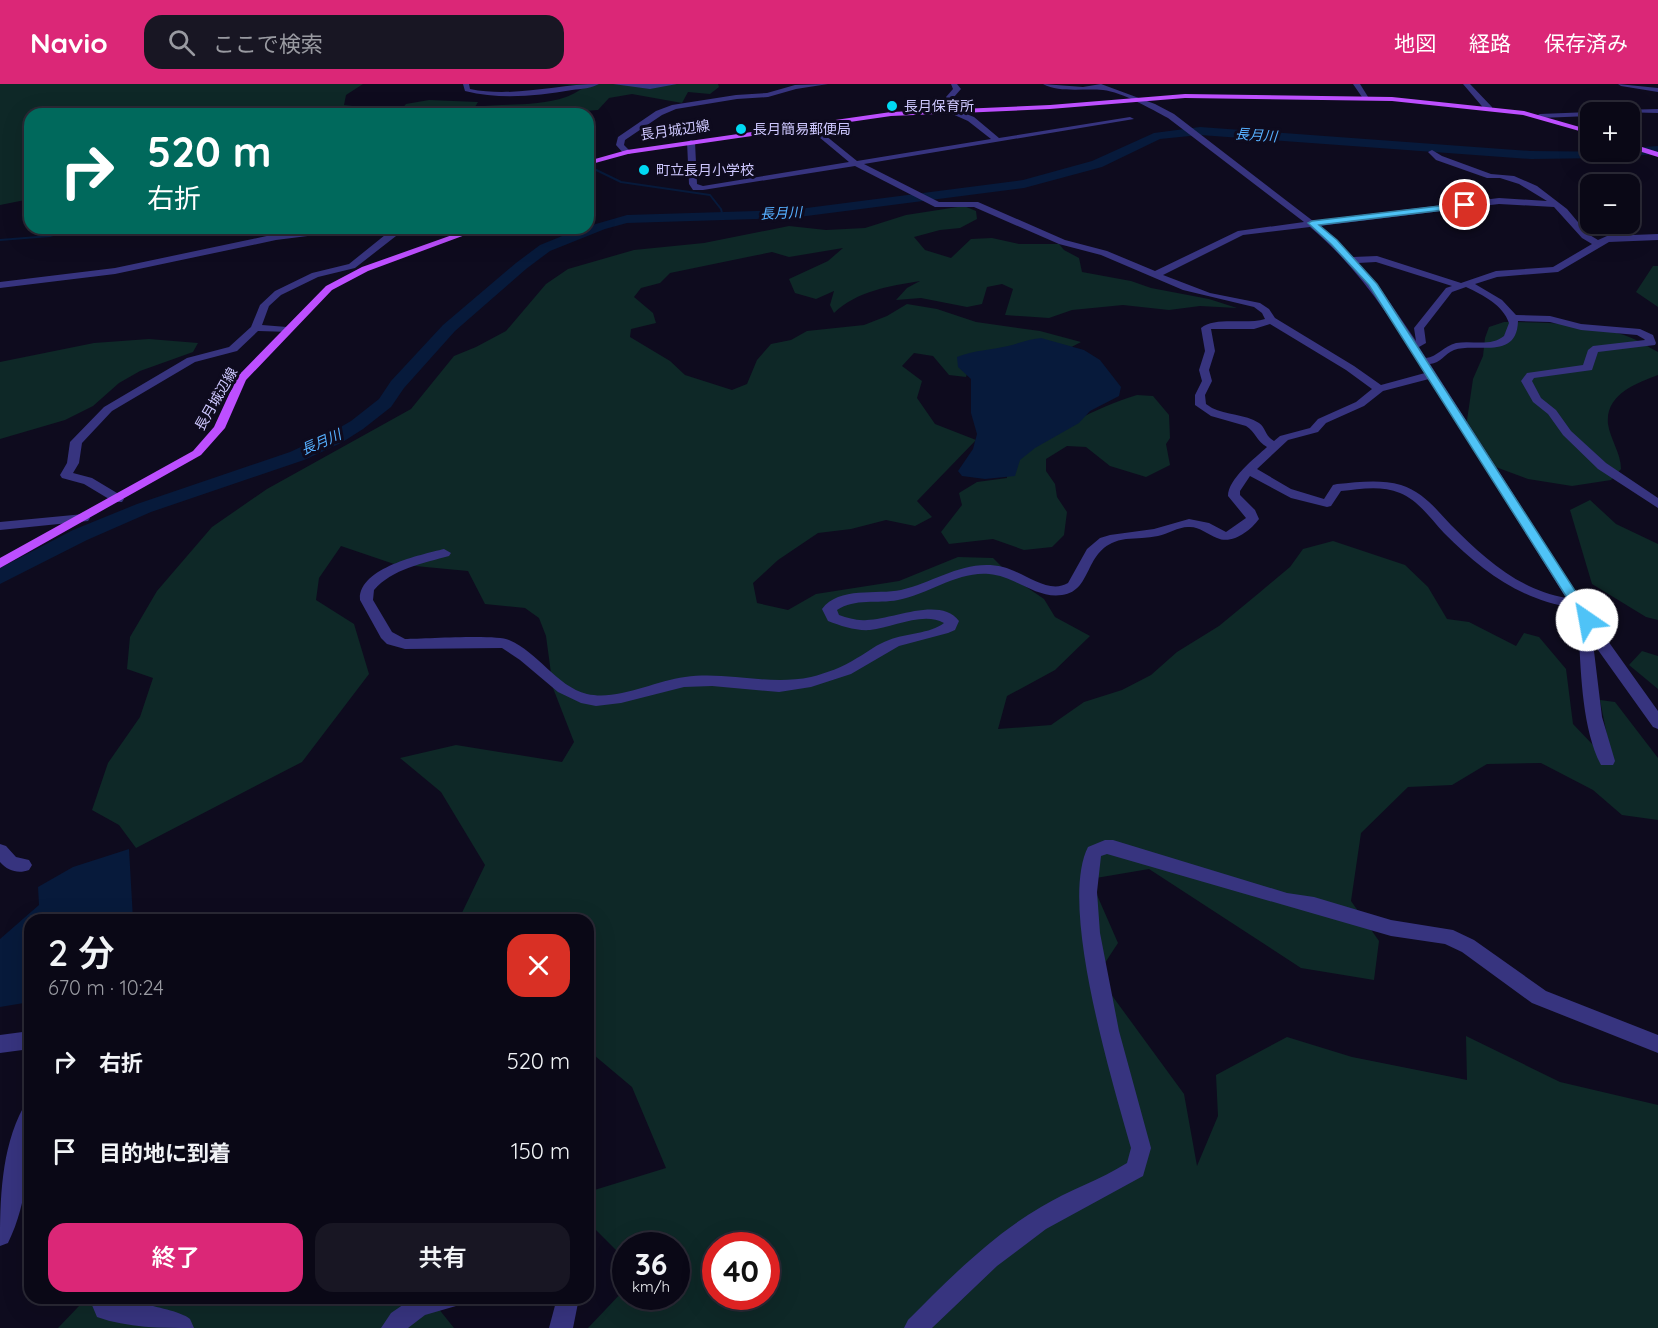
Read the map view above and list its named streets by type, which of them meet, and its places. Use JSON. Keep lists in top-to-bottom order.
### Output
{
  "streets": {
    "main road": ["長月城辺線"]
  },
  "water": ["長月川"],
  "places": ["長月保育所", "長月簡易郵便局", "町立長月小学校"],
  "page": {
    "header": "Navio",
    "search": "ここで検索",
    "nav": ["地図", "経路", "保存済み"],
    "map_buttons": ["+", "−"],
    "turn": ["520 m", "右折"],
    "heading": ["2 分", "670 m · 10:24"],
    "list": [
      {
        "name": "右折",
        "value": "520 m"
      },
      {
        "name": "目的地に到着",
        "value": "150 m"
      }
    ],
    "buttons": ["終了", "共有"],
    "speed": "36 km/h",
    "limit": "40"
  }
}
